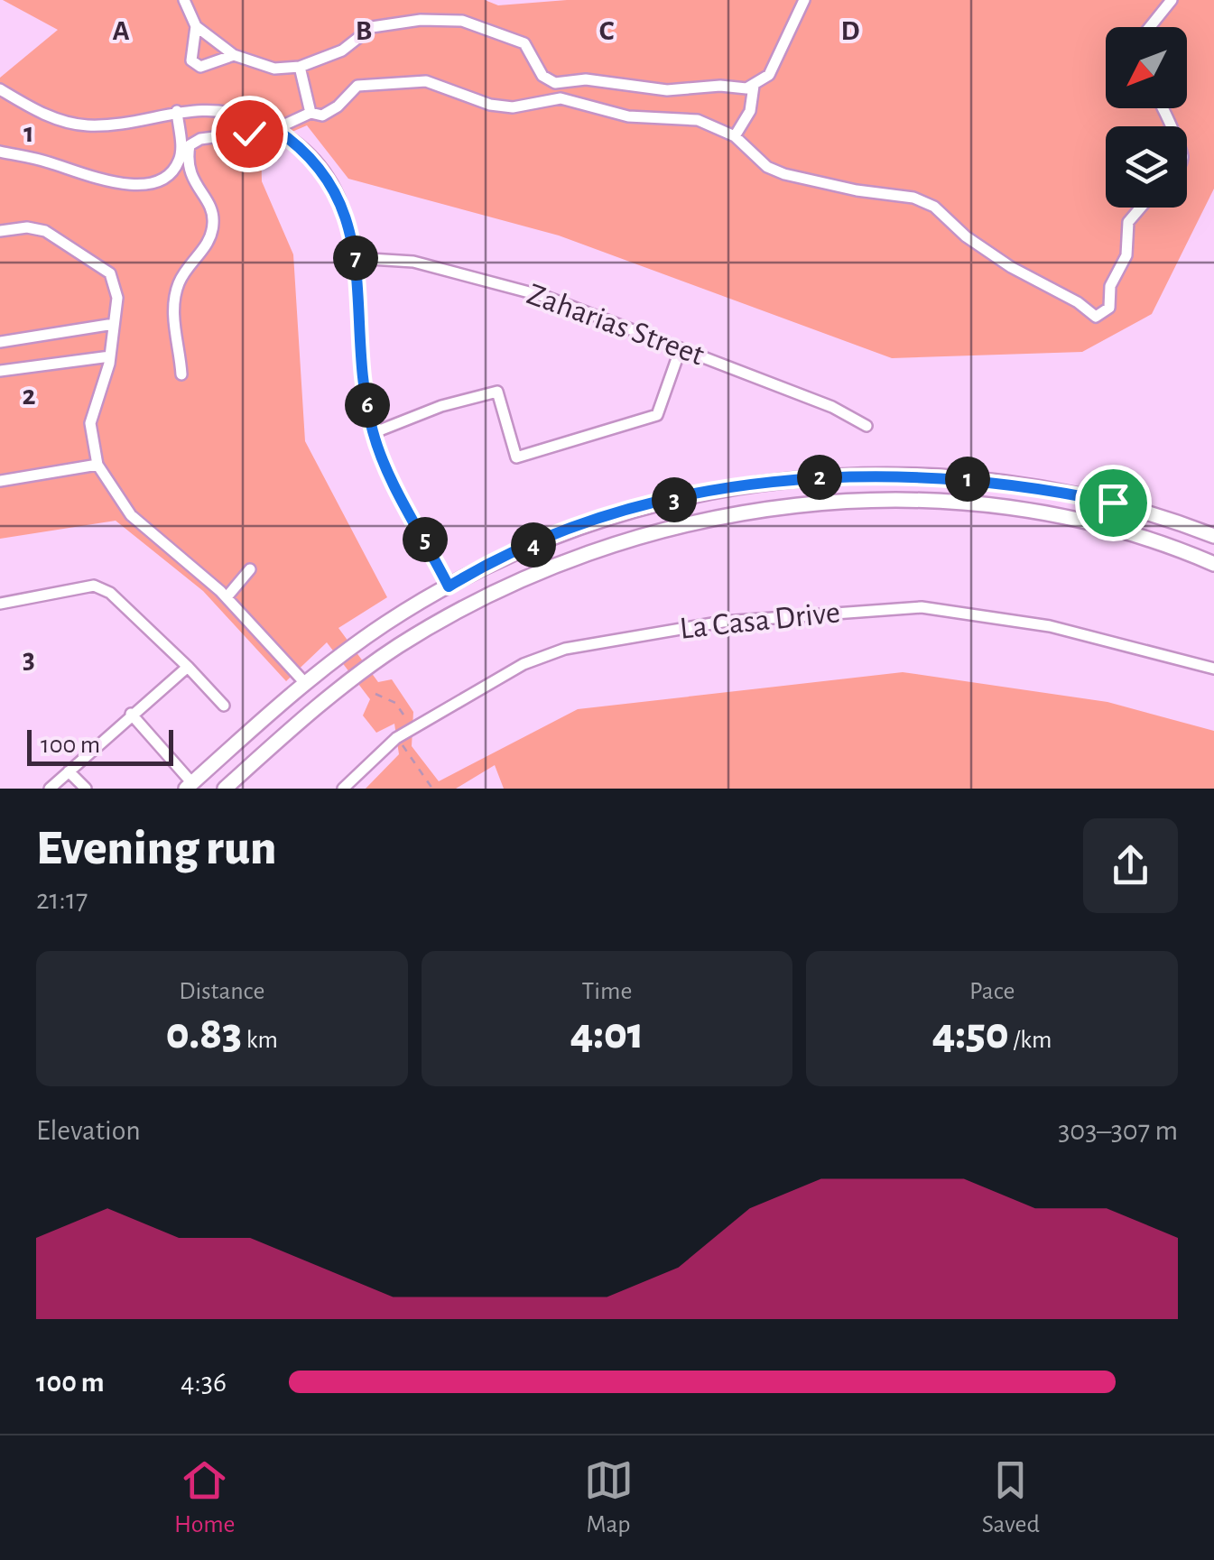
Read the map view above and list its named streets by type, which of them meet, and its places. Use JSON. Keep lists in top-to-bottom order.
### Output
{
  "streets": {
    "street": ["Zaharias Street", "La Casa Drive"]
  },
  "scale_bar": "100 m",
  "north": "bottom left",
  "page": {
    "pins": [
      "7",
      "6",
      "2",
      "1",
      "3",
      "5",
      "4"
    ],
    "scale": "100 m",
    "heading": ["Evening run", "21:17"],
    "stats": [
      ["Distance", "0.83 km"],
      ["Time", "4:01"],
      ["Pace", "4:50 /km"]
    ],
    "chart": ["Elevation", "303–307 m"],
    "list": [
      {
        "name": "100 m",
        "note": "4:36"
      }
    ],
    "tabs": ["Home", "Map", "Saved"]
  },
  "grid": {
    "columns": [
      "A",
      "B",
      "C",
      "D"
    ],
    "rows": ["1", "2", "3"]
  }
}
